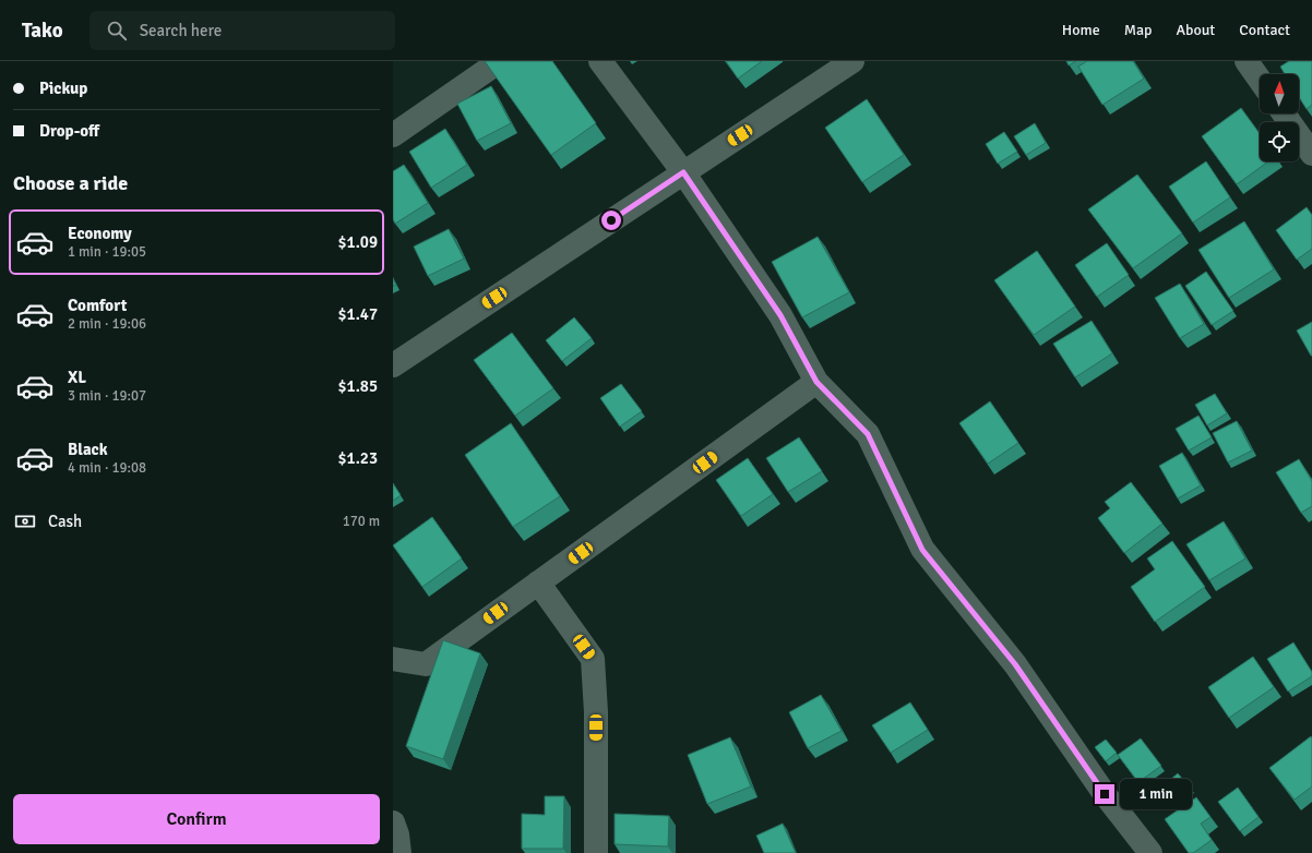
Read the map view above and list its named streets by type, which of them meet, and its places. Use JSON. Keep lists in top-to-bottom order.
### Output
{
  "north": "top",
  "page": {
    "header": "Tako",
    "search": "Search here",
    "nav": [
      "Home",
      "Map",
      "About",
      "Contact"
    ],
    "banner": ["Pickup", "Drop-off"],
    "heading": "Choose a ride",
    "list": [
      {
        "name": "Economy",
        "note": "1 min · 19:05",
        "value": "$1.09"
      },
      {
        "name": "Comfort",
        "note": "2 min · 19:06",
        "value": "$1.47"
      },
      {
        "name": "XL",
        "note": "3 min · 19:07",
        "value": "$1.85"
      },
      {
        "name": "Black",
        "note": "4 min · 19:08",
        "value": "$1.23"
      }
    ],
    "pay": ["Cash", "170 m"],
    "bubble": "1 min",
    "buttons": "Confirm"
  }
}
